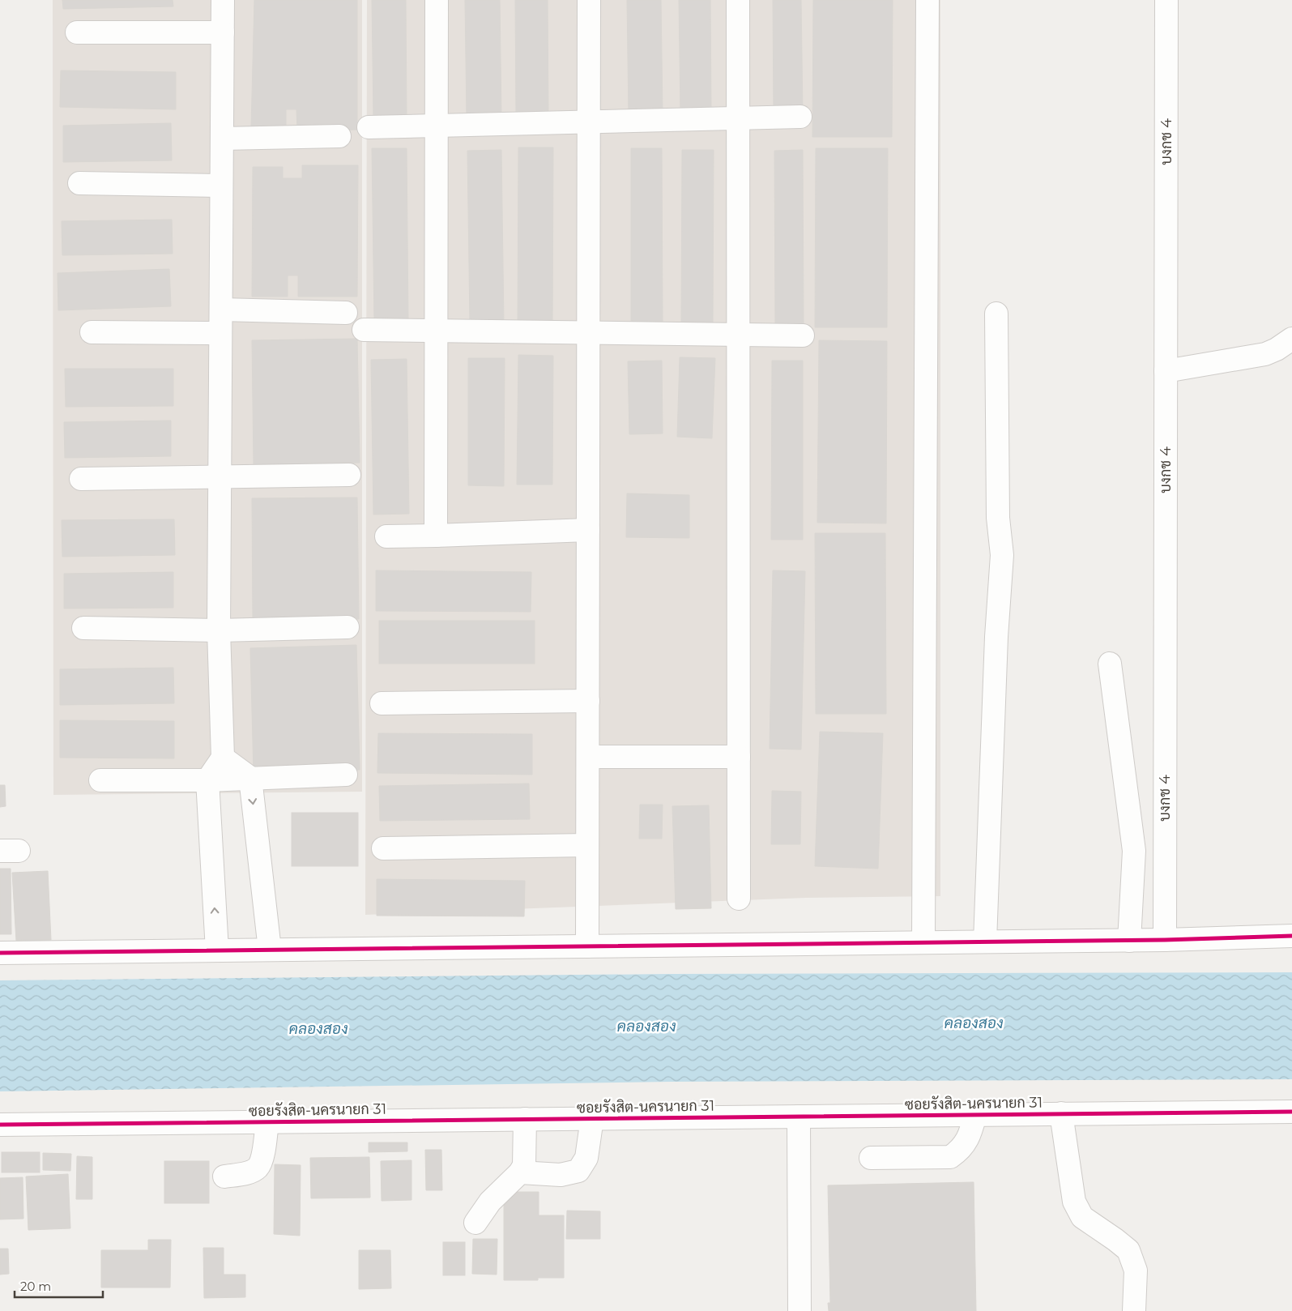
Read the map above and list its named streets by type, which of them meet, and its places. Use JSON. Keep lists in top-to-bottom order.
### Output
{
  "streets": {
    "street": ["บงกช 4", "ซอยรังสิต-นครนายก 31"]
  },
  "water": ["คลองสอง"],
  "scale_bar": "20 m"
}
